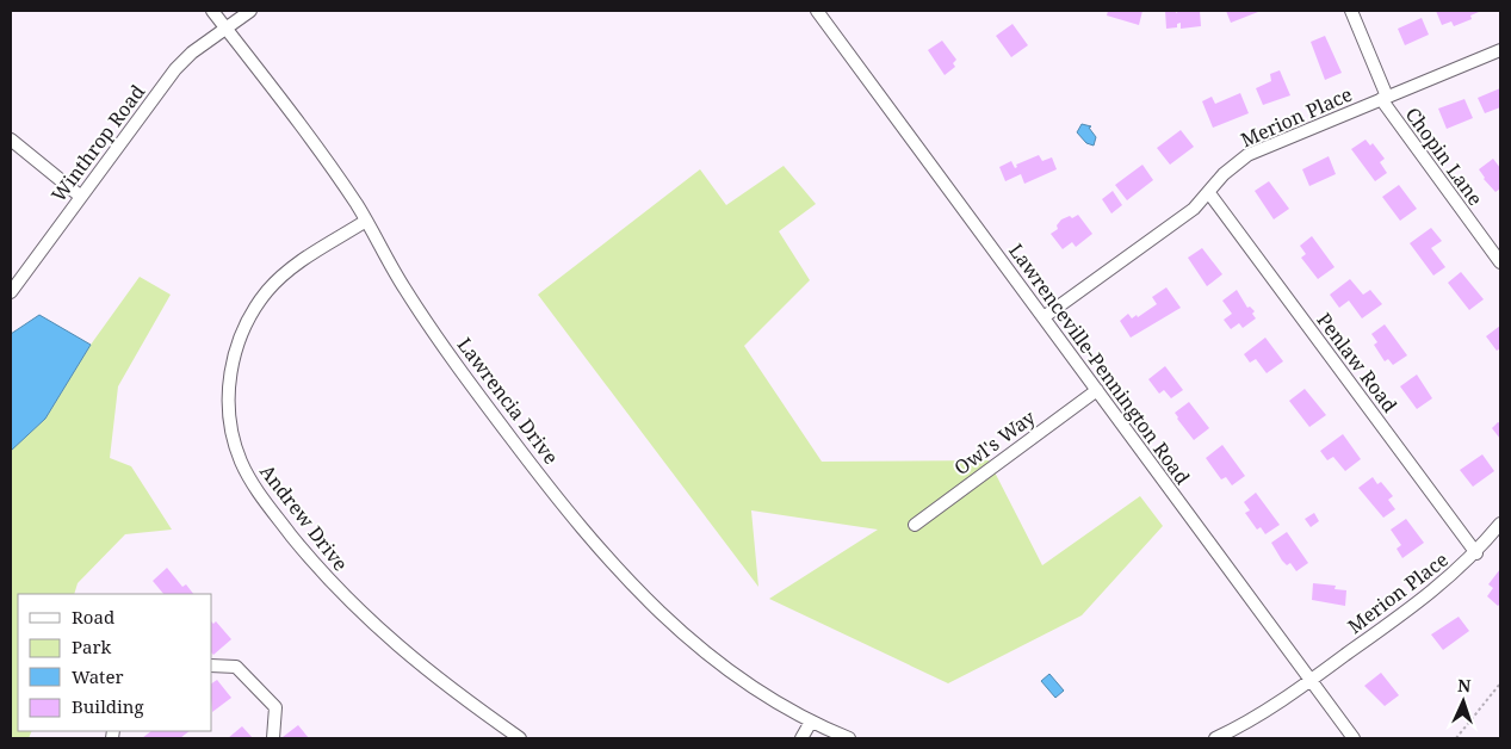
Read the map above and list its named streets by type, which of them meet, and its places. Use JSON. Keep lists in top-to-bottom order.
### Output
{
  "streets": {
    "street": [
      "Merion Place",
      "Winthrop Road",
      "Chopin Lane",
      "Penlaw Road",
      "Lawrenceville-Pennington Road",
      "Lawrencia Drive",
      "Owl's Way",
      "Andrew Drive"
    ]
  },
  "crossings": [
    ["Merion Place", "Chopin Lane"],
    ["Merion Place", "Penlaw Road"],
    ["Merion Place", "Lawrenceville-Pennington Road"],
    ["Winthrop Road", "Lawrencia Drive"],
    ["Lawrenceville-Pennington Road", "Owl's Way"],
    ["Lawrencia Drive", "Andrew Drive"]
  ],
  "legend": [
    "Road",
    "Park",
    "Water",
    "Building"
  ],
  "north": "top"
}
